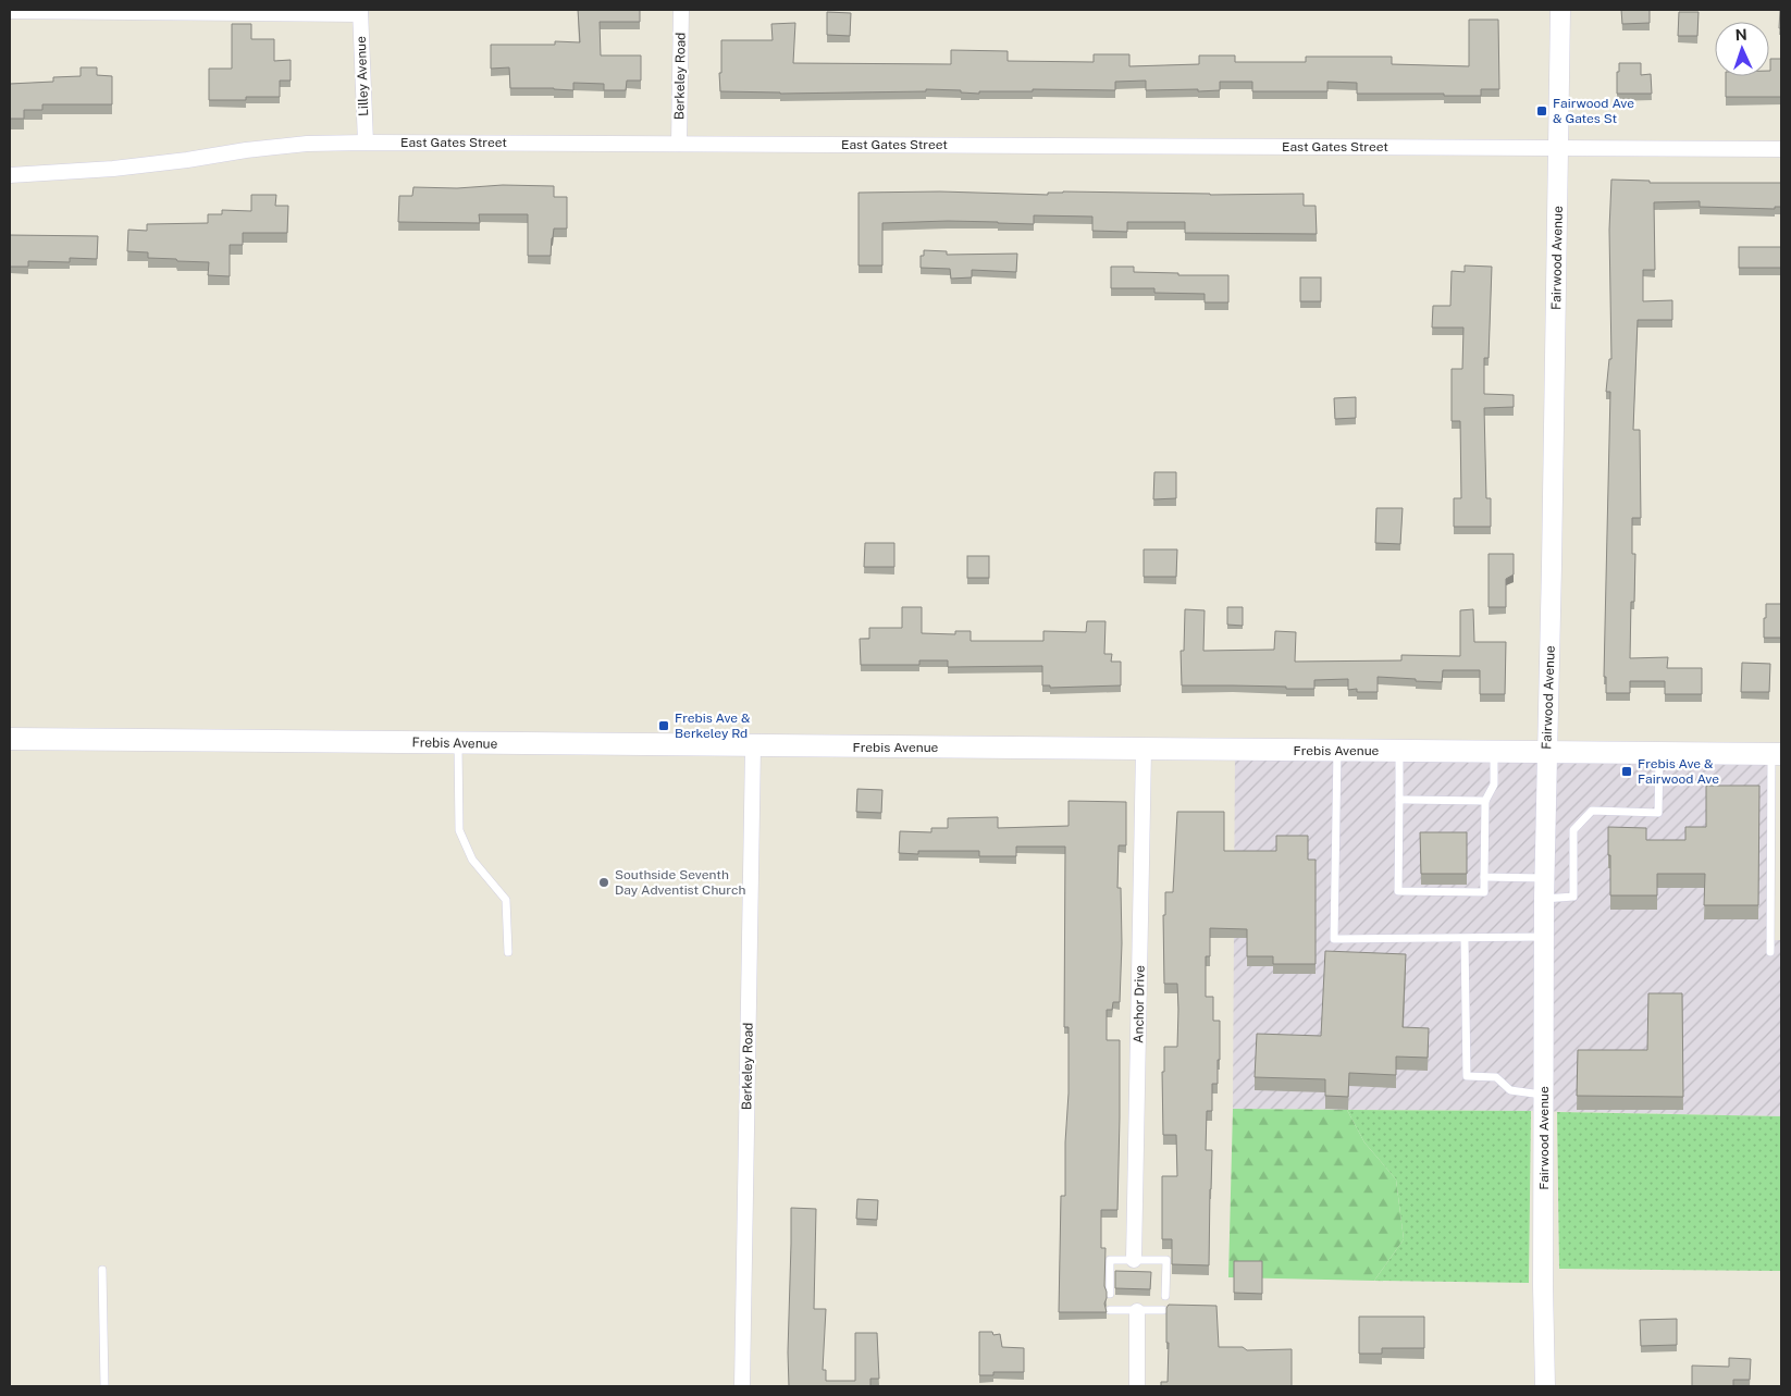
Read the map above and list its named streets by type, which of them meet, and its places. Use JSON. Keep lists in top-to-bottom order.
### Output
{
  "streets": {
    "main road": ["Frebis Avenue"],
    "street": [
      "Lilley Avenue",
      "Berkeley Road",
      "East Gates Street",
      "Fairwood Avenue",
      "Anchor Drive"
    ]
  },
  "crossings": [
    ["Lilley Avenue", "East Gates Street"],
    ["Berkeley Road", "East Gates Street"],
    ["Berkeley Road", "Frebis Avenue"],
    ["East Gates Street", "Fairwood Avenue"],
    ["Fairwood Avenue", "Frebis Avenue"],
    ["Frebis Avenue", "Anchor Drive"]
  ],
  "places": {
    "transit": ["Fairwood Ave & Gates St", "Frebis Ave & Berkeley Rd", "Frebis Ave & Fairwood Ave"],
    "other": ["Southside Seventh Day Adventist Church"]
  },
  "north": "top"
}
